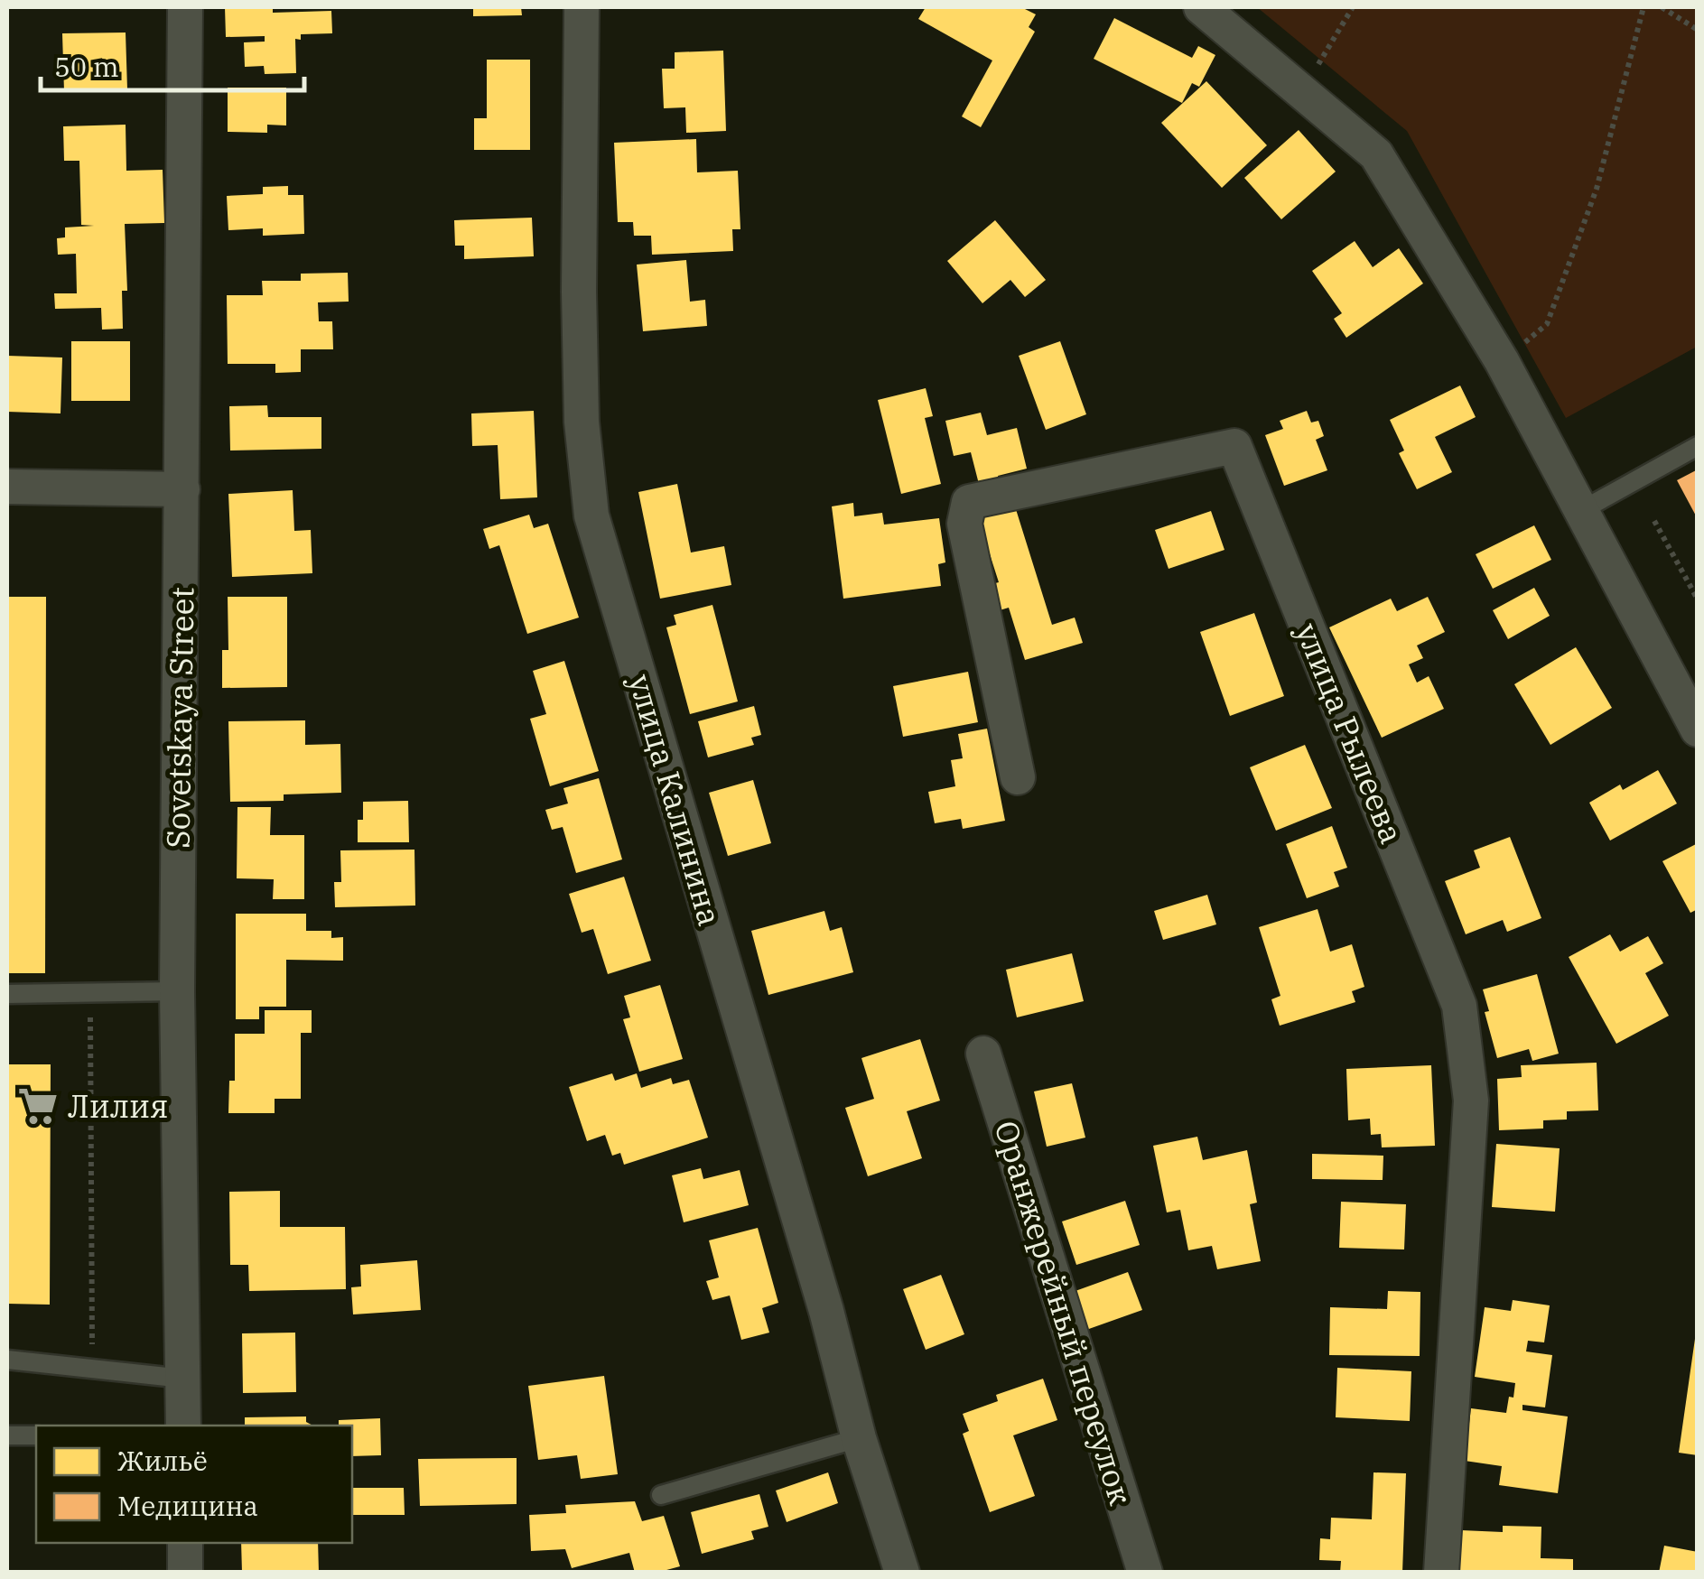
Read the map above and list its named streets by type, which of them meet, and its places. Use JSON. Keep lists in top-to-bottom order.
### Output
{
  "streets": {
    "street": [
      "Sovetskaya Street",
      "улица Рылеева",
      "улица Калинина",
      "Оранжерейный переулок"
    ]
  },
  "places": {
    "supermarket": ["Лилия"]
  },
  "legend": ["Жильё", "Медицина"],
  "scale_bar": "50 m"
}
